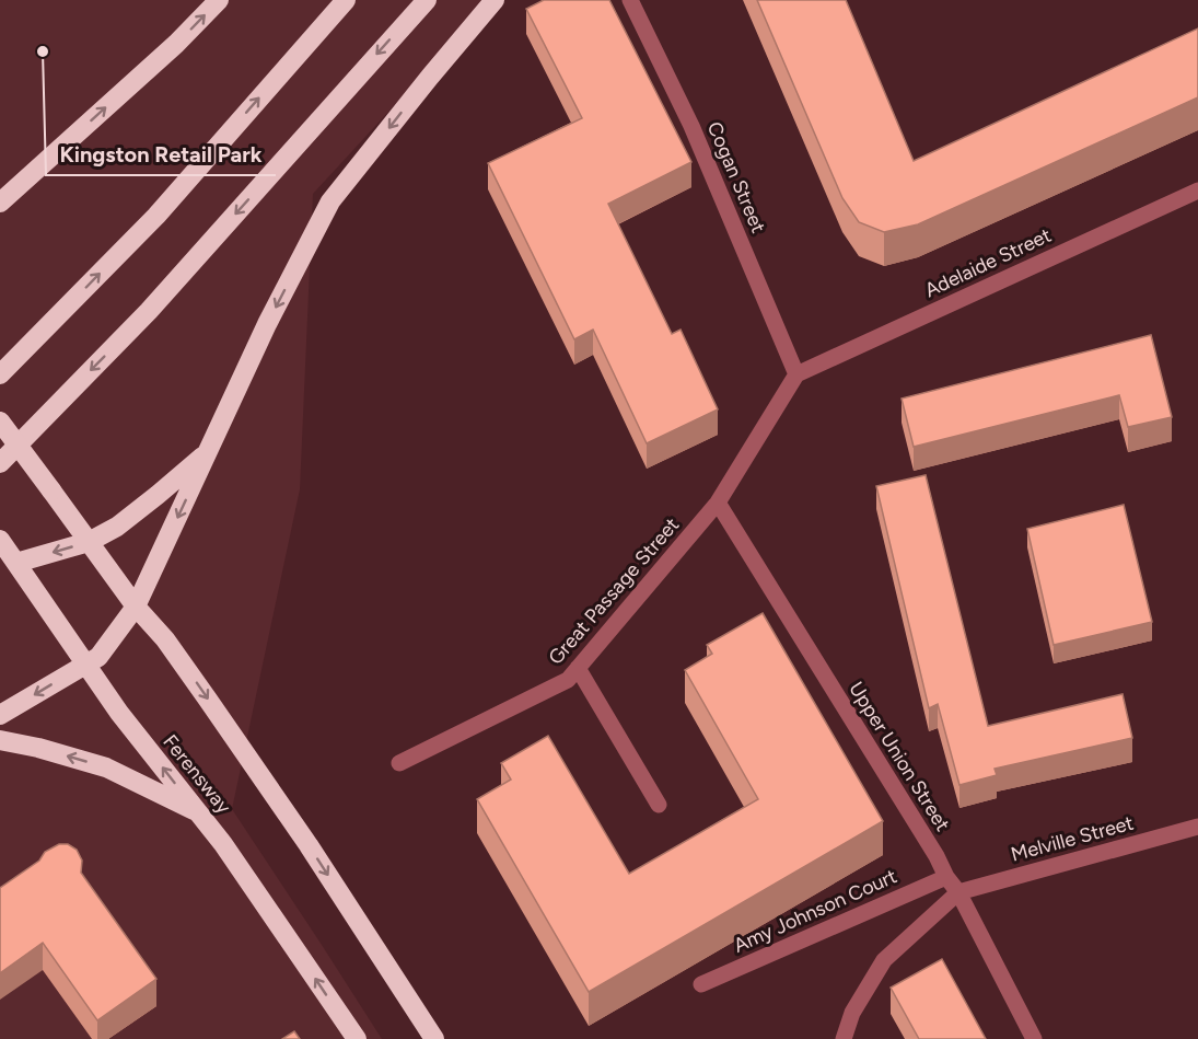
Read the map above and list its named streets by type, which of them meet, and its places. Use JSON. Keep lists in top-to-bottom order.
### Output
{
  "streets": {
    "highway": ["Ferensway"],
    "street": [
      "Cogan Street",
      "Adelaide Street",
      "Great Passage Street",
      "Upper Union Street",
      "Melville Street",
      "Amy Johnson Court"
    ]
  },
  "crossings": [
    ["Cogan Street", "Adelaide Street"],
    ["Cogan Street", "Great Passage Street"],
    ["Adelaide Street", "Great Passage Street"],
    ["Great Passage Street", "Upper Union Street"],
    ["Upper Union Street", "Melville Street"],
    ["Upper Union Street", "Amy Johnson Court"]
  ],
  "places": ["Kingston Retail Park"]
}
